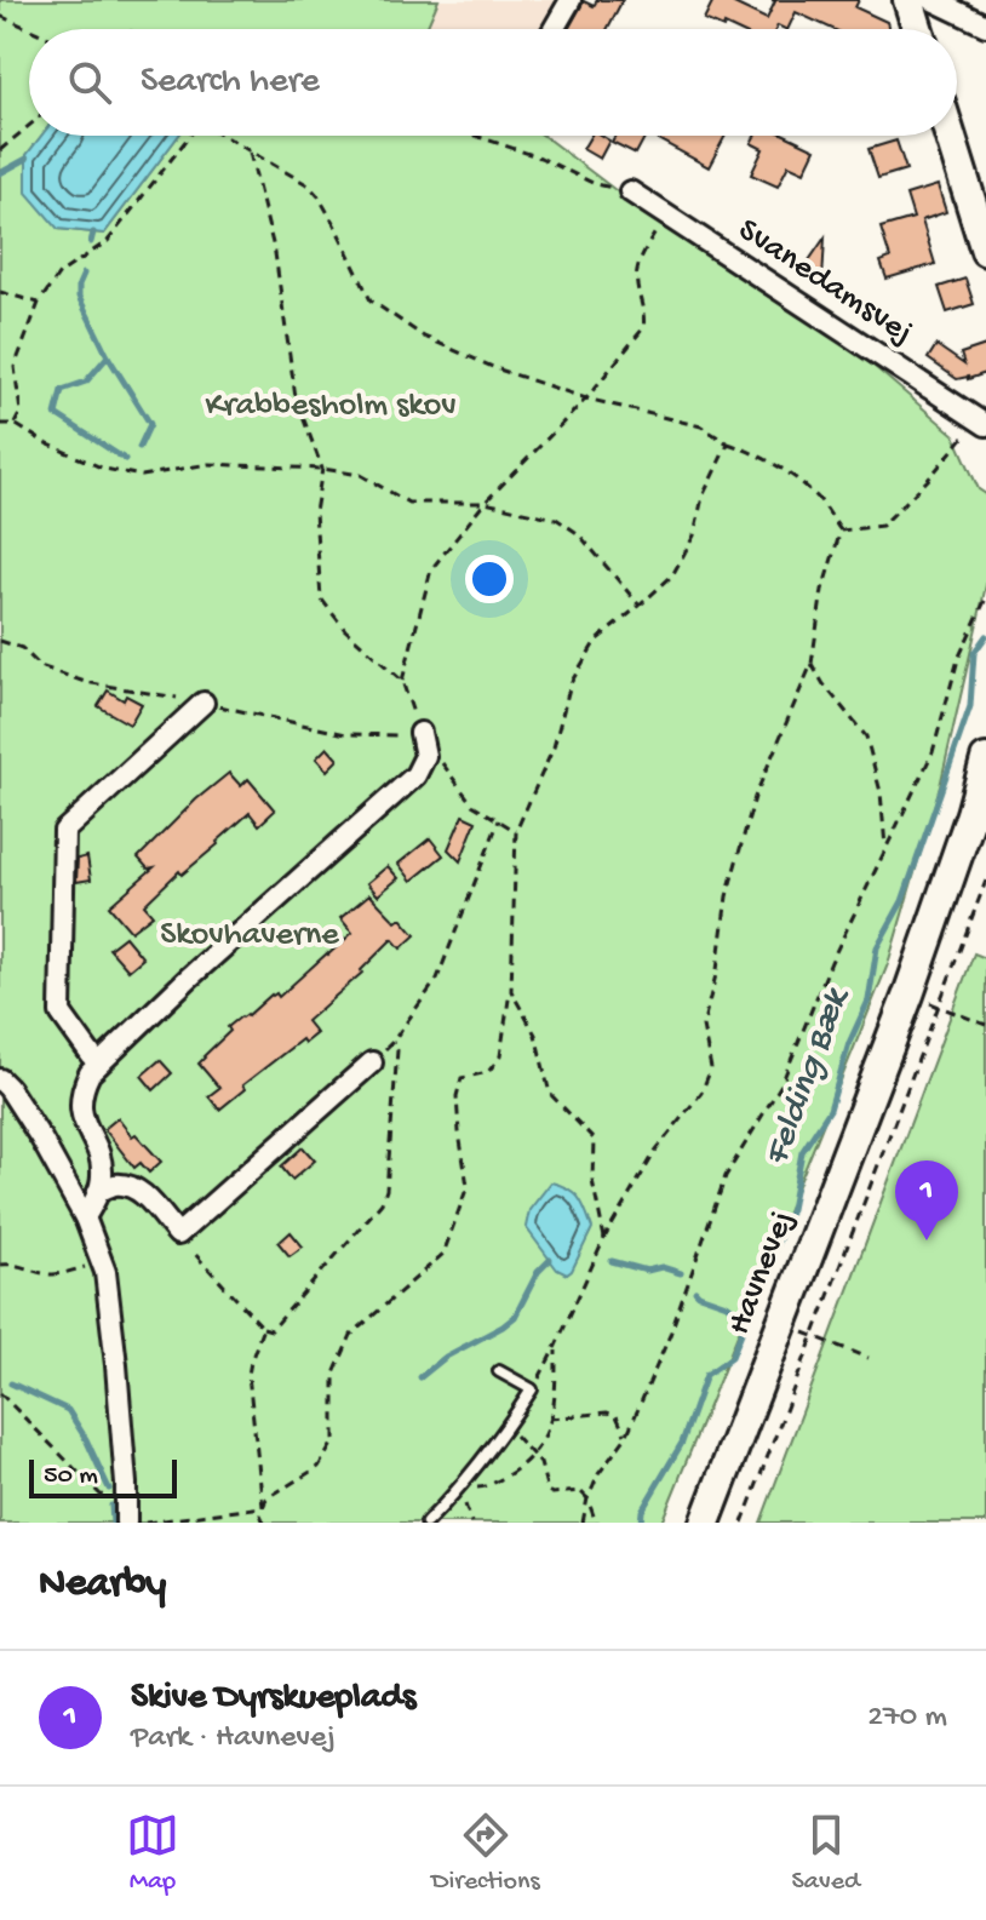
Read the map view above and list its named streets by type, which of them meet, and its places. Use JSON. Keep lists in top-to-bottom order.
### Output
{
  "streets": {
    "street": ["Svanedamsvej", "Havnevej"]
  },
  "water": ["Felding Bæk"],
  "parks": ["Krabbesholm skov", "Skovhaverne"],
  "scale_bar": "50 m",
  "page": {
    "search": "Search here",
    "pins": "1",
    "scale": "50 m",
    "heading": "Nearby",
    "list": [
      {
        "mark": "1",
        "name": "Skive Dyrskueplads",
        "note": "Park · Havnevej",
        "value": "270 m"
      }
    ],
    "nav": ["Map", "Directions", "Saved"]
  }
}
